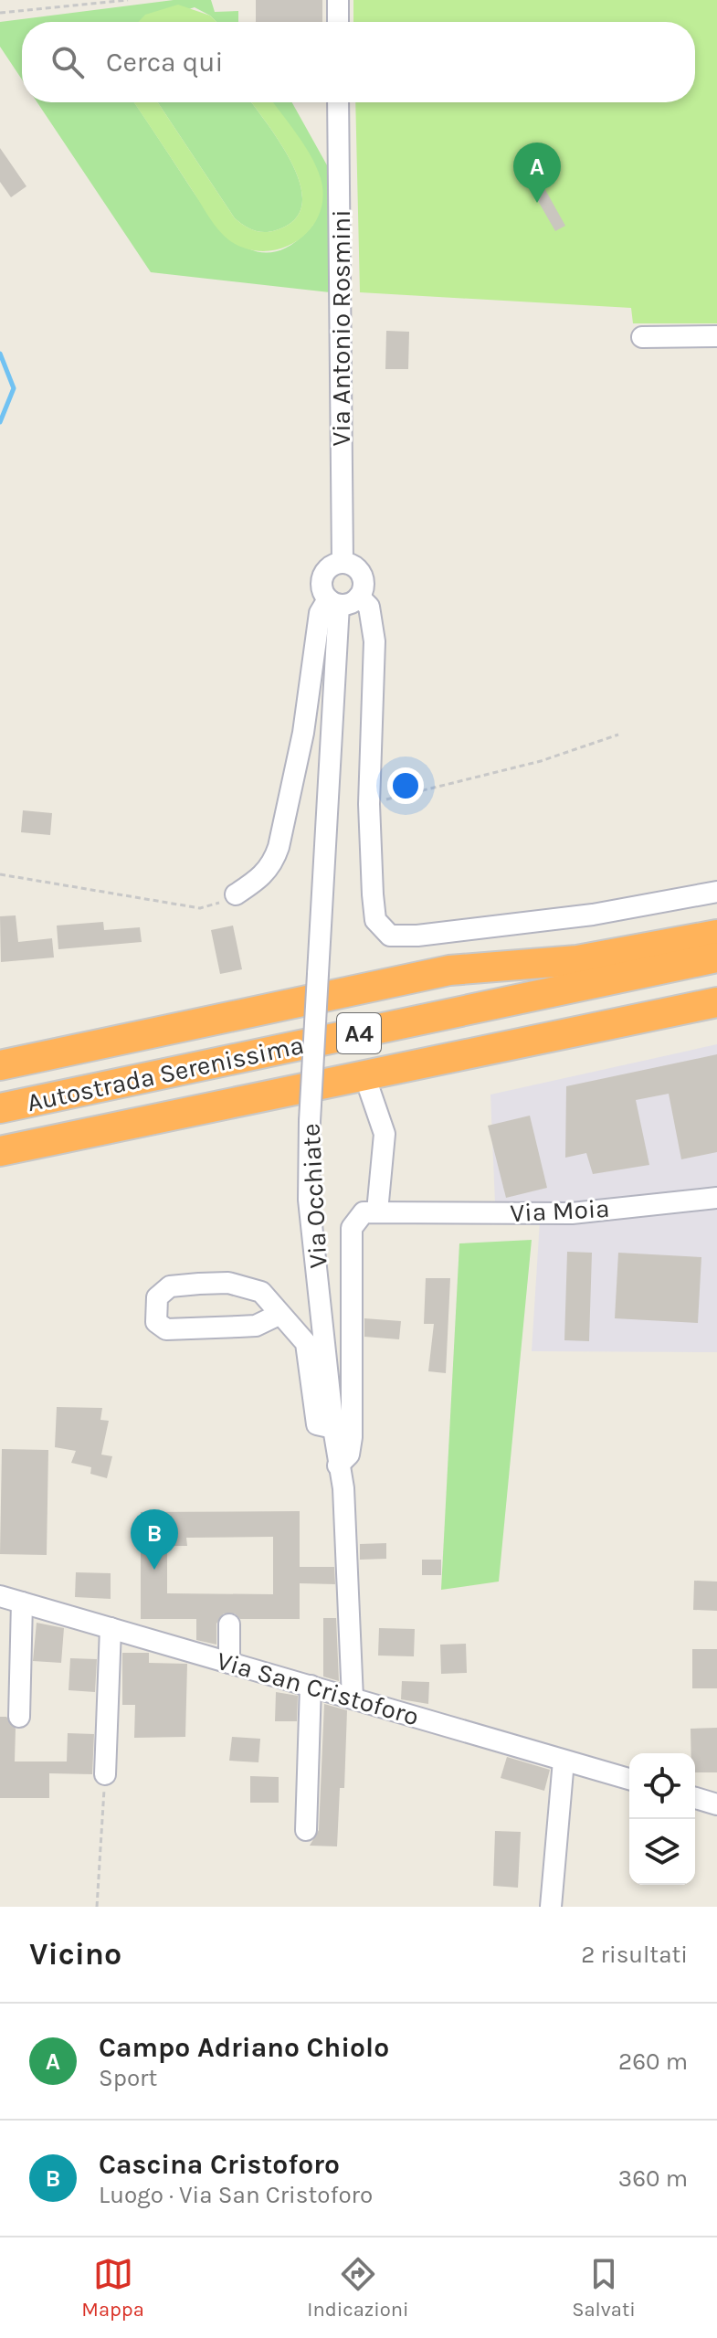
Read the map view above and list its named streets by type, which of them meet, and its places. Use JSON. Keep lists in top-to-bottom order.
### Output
{
  "streets": {
    "highway": ["A4", "Autostrada Serenissima"],
    "street": [
      "Via Antonio Rosmini",
      "Via Occhiate",
      "Via Moia",
      "Via San Cristoforo"
    ]
  },
  "crossings": [
    ["Via Antonio Rosmini", "Via Occhiate"],
    ["Via Occhiate", "Via San Cristoforo"]
  ],
  "page": {
    "search": "Cerca qui",
    "pins": ["A", "B"],
    "heading": ["Vicino", "2 risultati"],
    "list": [
      {
        "mark": "A",
        "name": "Campo Adriano Chiolo",
        "note": "Sport",
        "value": "260 m"
      },
      {
        "mark": "B",
        "name": "Cascina Cristoforo",
        "note": "Luogo · Via San Cristoforo",
        "value": "360 m"
      }
    ],
    "nav": ["Mappa", "Indicazioni", "Salvati"]
  }
}
